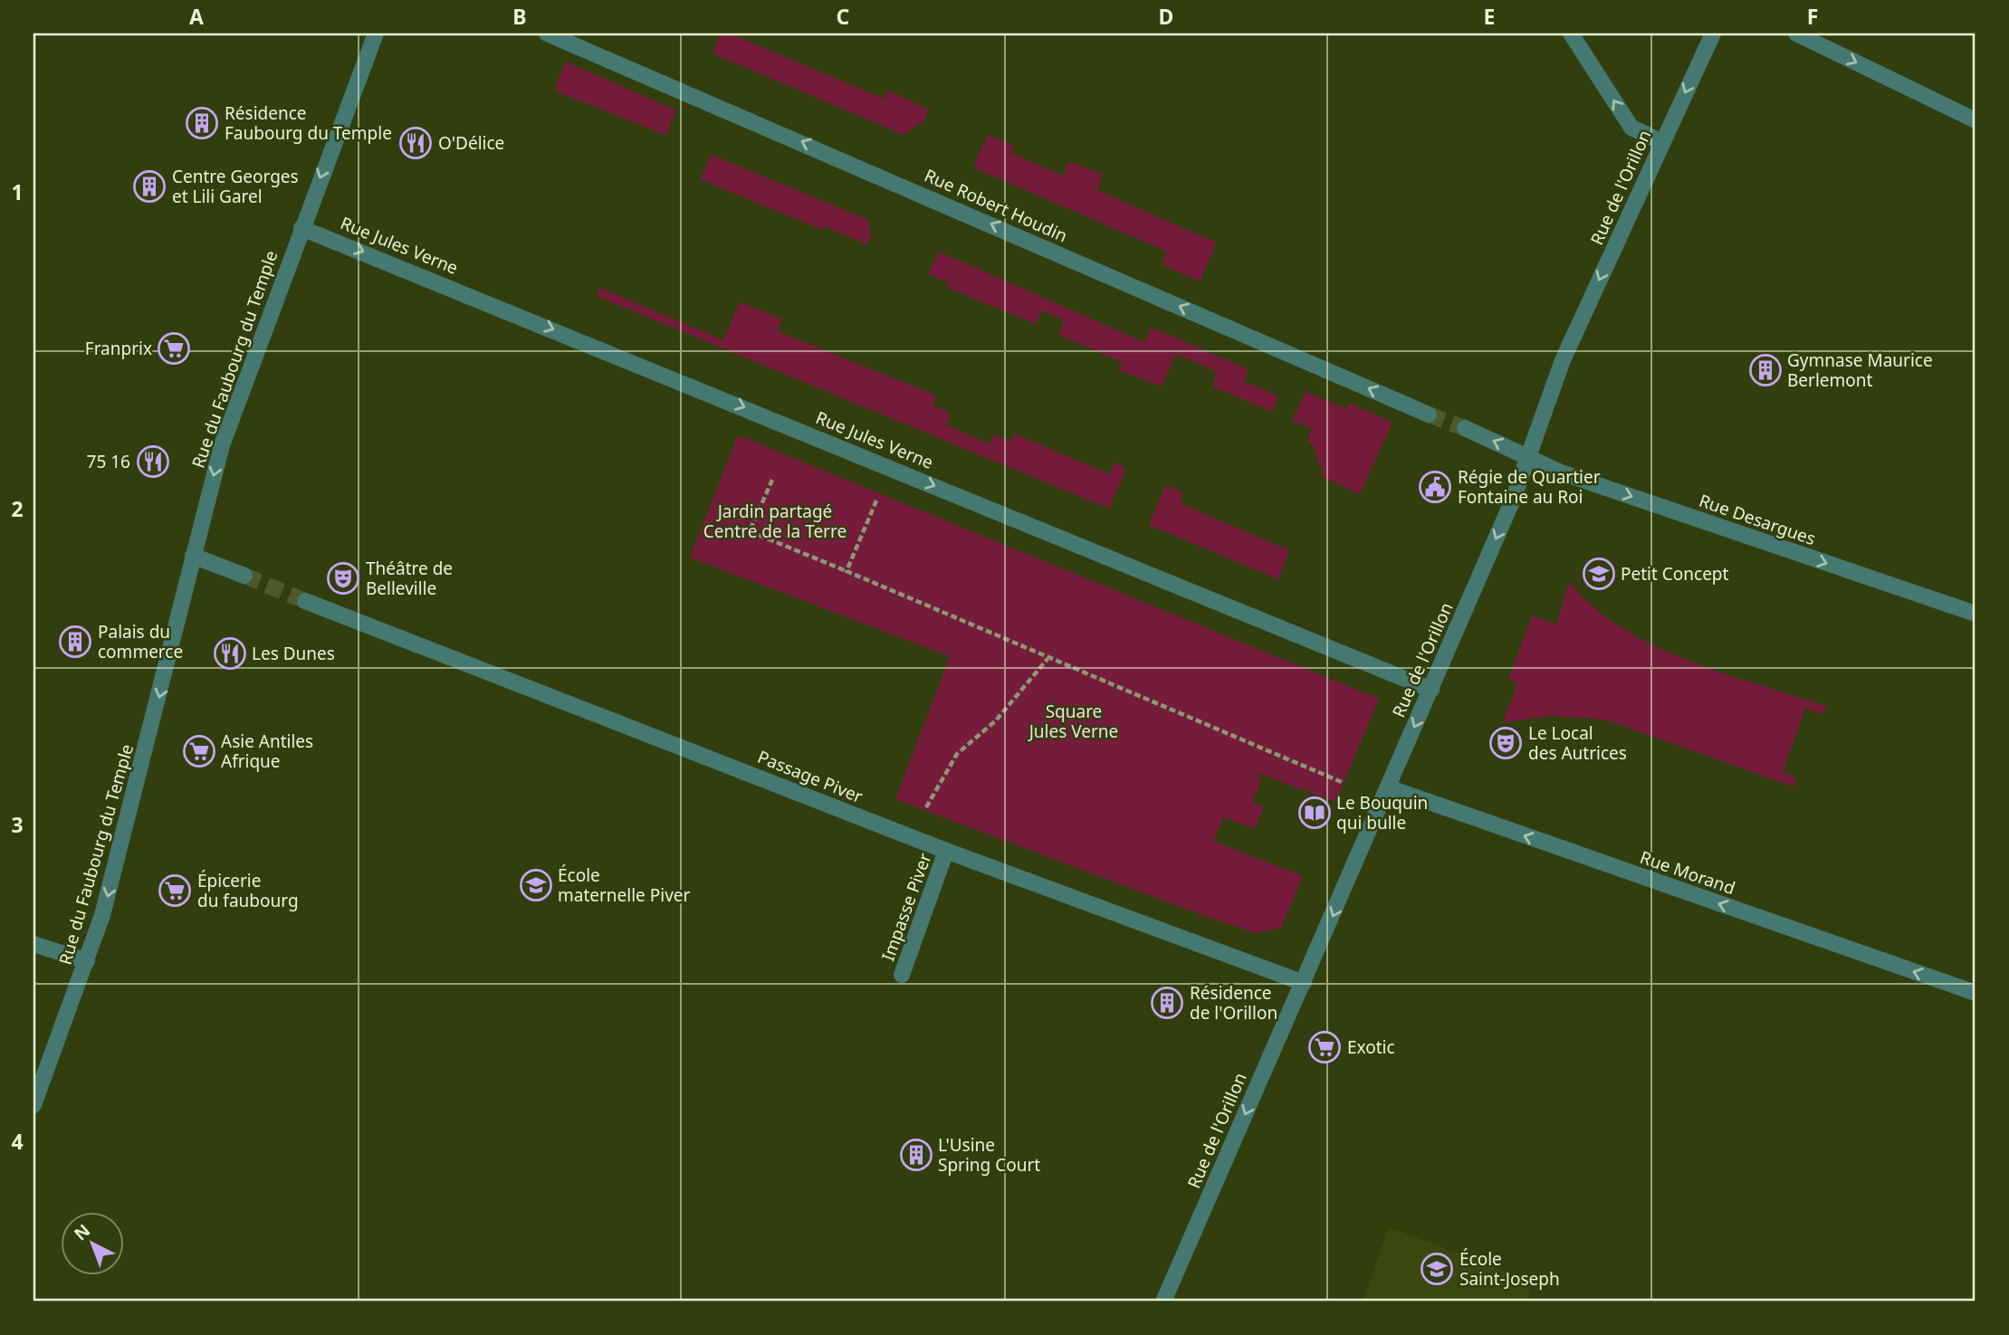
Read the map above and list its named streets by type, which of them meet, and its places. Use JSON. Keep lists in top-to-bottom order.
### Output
{
  "streets": {
    "street": [
      "Rue de l'Orillon",
      "Rue Robert Houdin",
      "Rue Jules Verne",
      "Rue du Faubourg du Temple",
      "Rue Desargues",
      "Passage Piver",
      "Rue Morand",
      "Impasse Piver"
    ]
  },
  "crossings": [
    ["Rue de l'Orillon", "Rue Jules Verne"],
    ["Rue de l'Orillon", "Rue Desargues"],
    ["Rue de l'Orillon", "Passage Piver"],
    ["Rue de l'Orillon", "Rue Morand"],
    ["Rue Jules Verne", "Rue du Faubourg du Temple"],
    ["Passage Piver", "Impasse Piver"]
  ],
  "one_way": [
    "Rue de l'Orillon",
    "Rue Robert Houdin",
    "Rue Jules Verne",
    "Rue du Faubourg du Temple",
    "Rue Desargues",
    "Rue Morand"
  ],
  "parks": ["Jardin partagé Centre de la Terre", "Square Jules Verne"],
  "places": {
    "building": [
      "Résidence Faubourg du Temple",
      "Centre Georges et Lili Garel",
      "Gymnase Maurice Berlemont",
      "Palais du commerce",
      "Résidence de l'Orillon",
      "L'Usine Spring Court"
    ],
    "restaurant": ["O'Délice", "75 16", "Les Dunes"],
    "supermarket": [
      "Franprix",
      "Asie Antiles Afrique",
      "Épicerie du faubourg",
      "Exotic"
    ],
    "public building": ["Régie de Quartier Fontaine au Roi"],
    "school or university": ["Petit Concept", "École maternelle Piver", "École Saint-Joseph"],
    "theatre": ["Théâtre de Belleville", "Le Local des Autrices"],
    "library": ["Le Bouquin qui bulle"]
  },
  "north": "top left",
  "grid": {
    "columns": [
      "A",
      "B",
      "C",
      "D",
      "E",
      "F"
    ],
    "rows": [
      "1",
      "2",
      "3",
      "4"
    ]
  }
}
